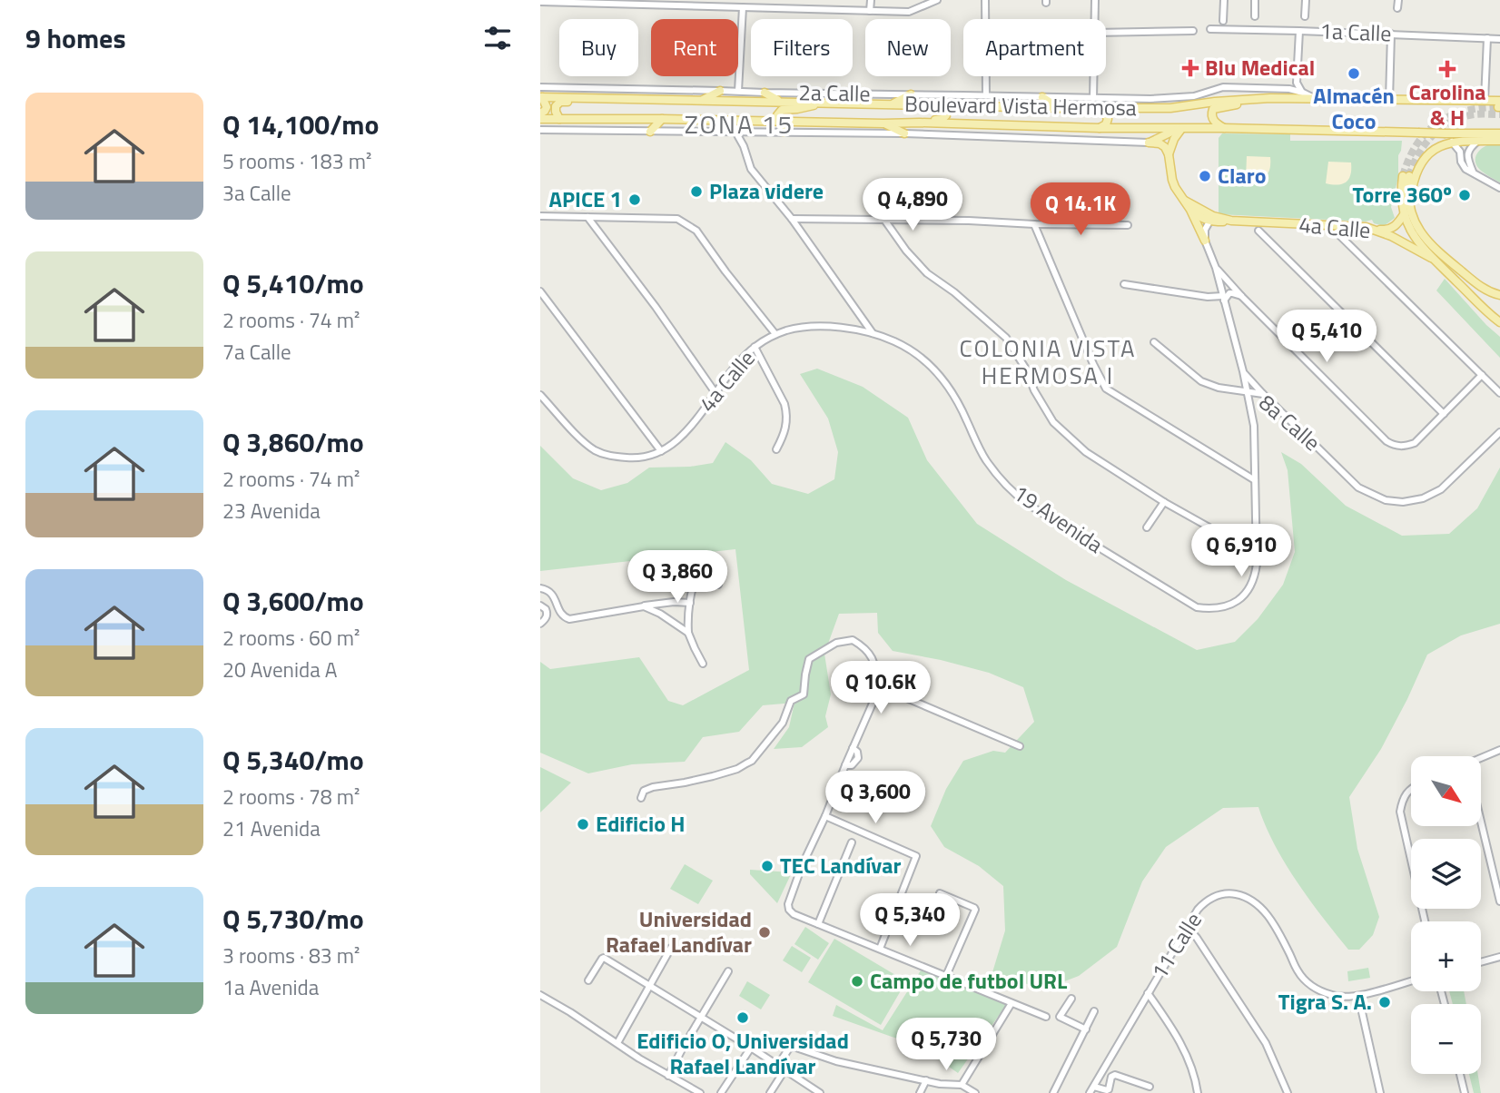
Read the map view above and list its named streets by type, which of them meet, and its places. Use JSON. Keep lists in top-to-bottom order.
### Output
{
  "streets": {
    "main road": ["Boulevard Vista Hermosa", "4a Calle"],
    "street": [
      "1a Calle",
      "2a Calle",
      "8a Calle",
      "19 Avenida",
      "11 Calle"
    ]
  },
  "crossings": [
    ["2a Calle", "Boulevard Vista Hermosa"],
    ["4a Calle", "19 Avenida"]
  ],
  "districts": ["ZONA 15", "COLONIA VISTA HERMOSA I"],
  "places": {
    "health": ["Blu Medical", "Carolina & H"],
    "other": [
      "Almacén Coco",
      "Claro",
      "Plaza videre",
      "Torre 360º",
      "APICE 1",
      "Edificio H",
      "TEC Landívar",
      "Universidad Rafael Landívar",
      "Campo de futbol URL",
      "Tigra S. A.",
      "Edificio O, Universidad Rafael Landívar"
    ]
  },
  "north": "bottom right",
  "page": {
    "heading": "9 homes",
    "chip": [
      "Buy",
      "Rent",
      "Filters",
      "New",
      "Apartment"
    ],
    "list": [
      {
        "name": "Q 14,100/mo",
        "note": "5 rooms · 183 m² · 3a Calle"
      },
      {
        "name": "Q 5,410/mo",
        "note": "2 rooms · 74 m² · 7a Calle"
      },
      {
        "name": "Q 3,860/mo",
        "note": "2 rooms · 74 m² · 23 Avenida"
      },
      {
        "name": "Q 3,600/mo",
        "note": "2 rooms · 60 m² · 20 Avenida A"
      },
      {
        "name": "Q 5,340/mo",
        "note": "2 rooms · 78 m² · 21 Avenida"
      },
      {
        "name": "Q 5,730/mo",
        "note": "3 rooms · 83 m² · 1a Avenida"
      }
    ],
    "price": [
      "Q 4,890",
      "Q 14.1K",
      "Q 5,410",
      "Q 6,910",
      "Q 3,860",
      "Q 10.6K",
      "Q 3,600",
      "Q 5,340",
      "Q 5,730"
    ],
    "map_buttons": ["+", "−"]
  }
}
